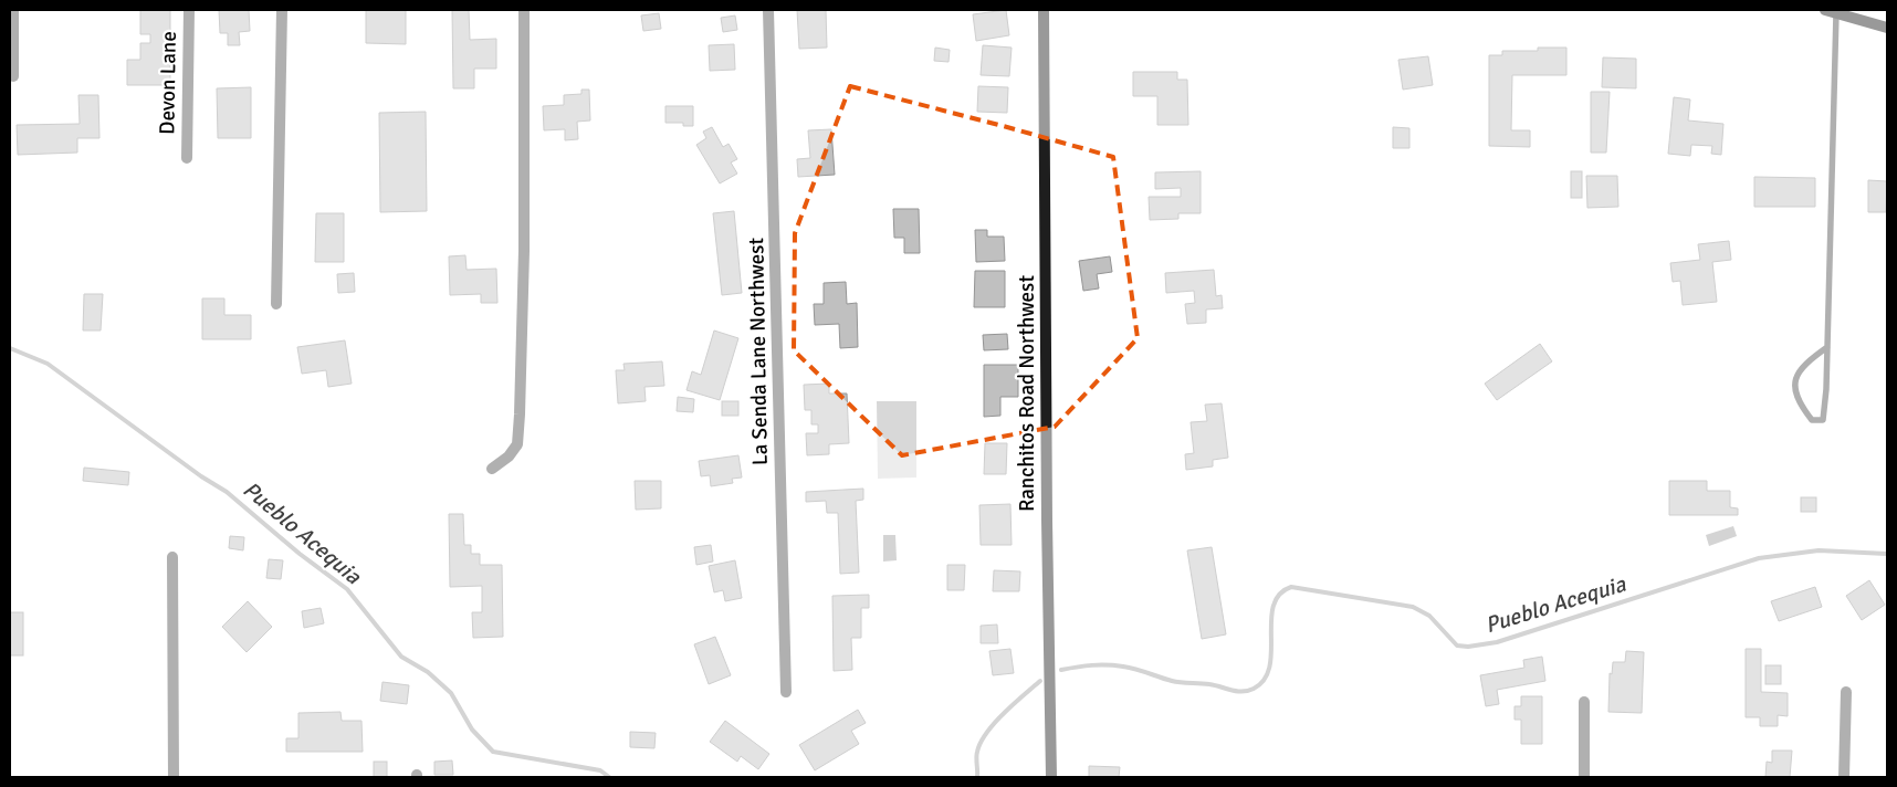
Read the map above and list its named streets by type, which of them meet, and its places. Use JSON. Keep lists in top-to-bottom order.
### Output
{
  "streets": {
    "street": ["Devon Lane", "La Senda Lane Northwest", "Ranchitos Road Northwest"]
  },
  "water": ["Pueblo Acequia"]
}
